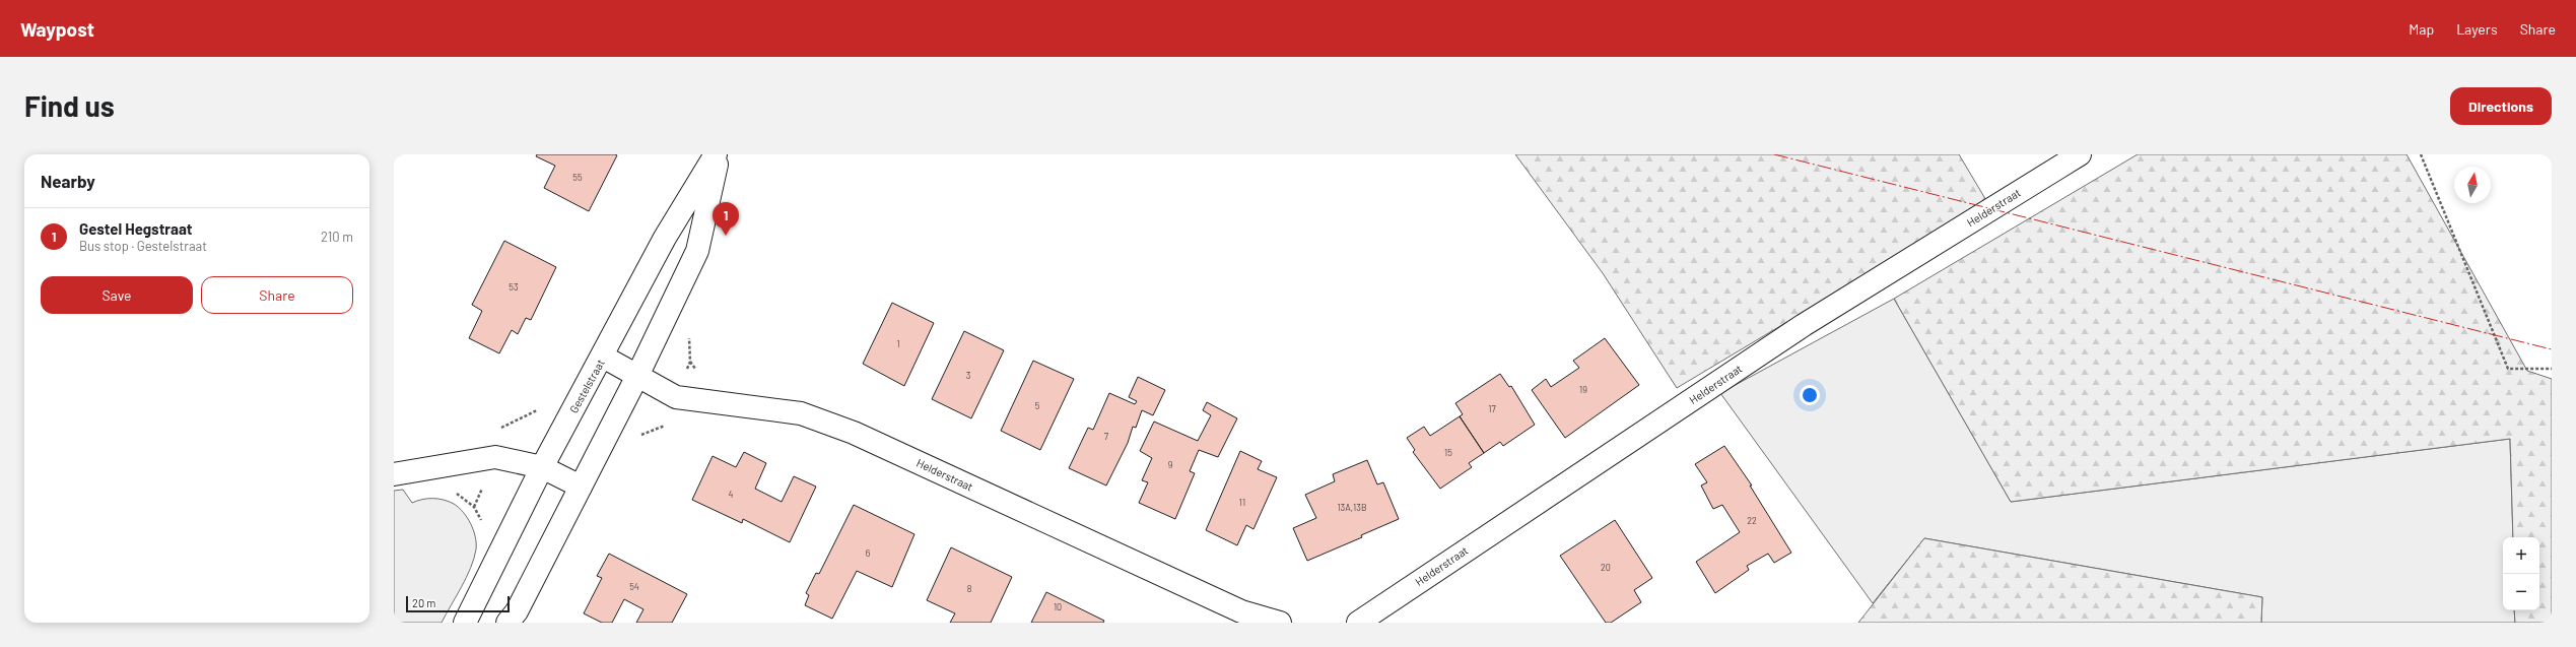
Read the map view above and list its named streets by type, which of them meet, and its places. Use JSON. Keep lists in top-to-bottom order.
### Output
{
  "streets": {
    "street": ["Helderstraat", "Gestelstraat"]
  },
  "crossings": [
    ["Helderstraat", "Gestelstraat"]
  ],
  "house_numbers": [
    "55",
    "53",
    "1",
    "3",
    "19",
    "5",
    "17",
    "7",
    "15",
    "9",
    "4",
    "11",
    "13A,13B",
    "22",
    "6",
    "20",
    "54",
    "8",
    "10"
  ],
  "scale_bar": "20 m",
  "north": "top",
  "page": {
    "header": "Waypost",
    "nav": ["Map", "Layers", "Share"],
    "buttons": [
      "Directions",
      ["Save", "Share"]
    ],
    "title": "Find us",
    "heading": "Nearby",
    "pins": "1",
    "list": [
      {
        "mark": "1",
        "name": "Gestel Hegstraat",
        "note": "Bus stop · Gestelstraat",
        "value": "210 m"
      }
    ],
    "map_buttons": ["+", "−"],
    "scale": "20 m"
  }
}
